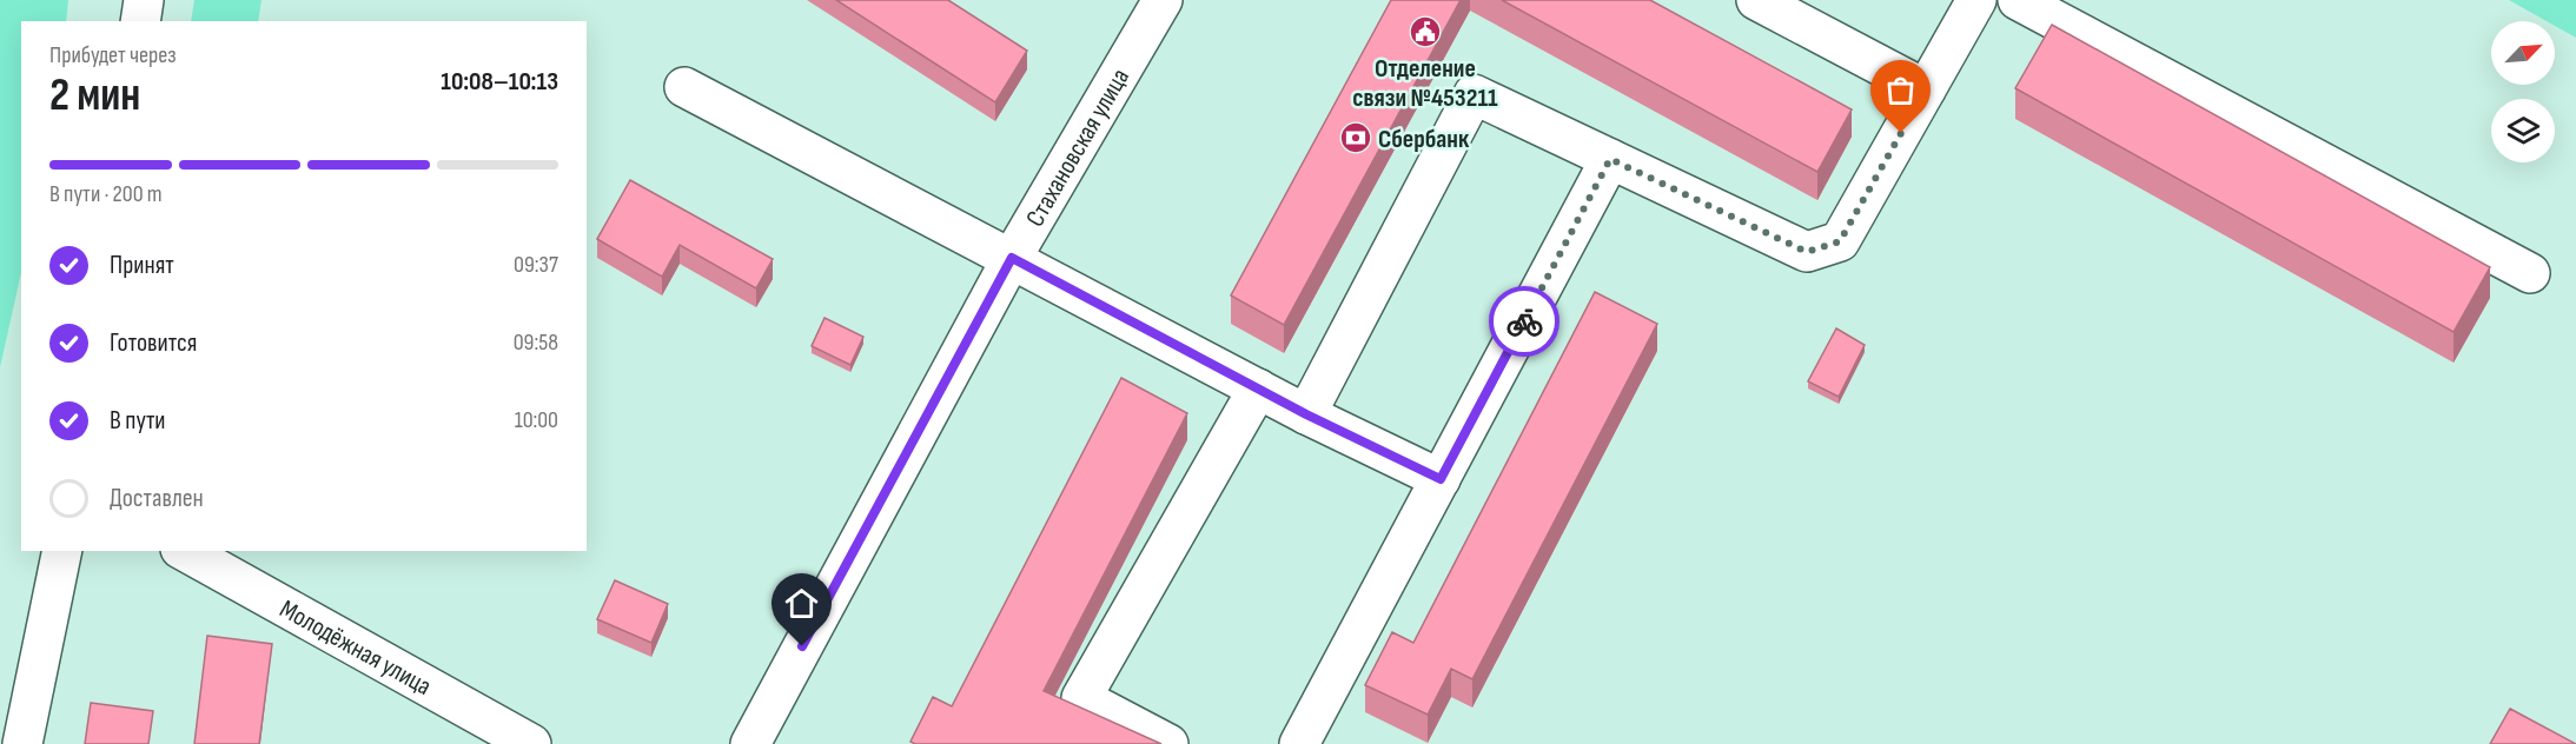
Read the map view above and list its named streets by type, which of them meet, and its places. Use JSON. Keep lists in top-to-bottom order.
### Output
{
  "streets": {
    "street": ["Стахановская улица", "Молодёжная улица"]
  },
  "places": {
    "public building": ["Отделение связи №453211"],
    "bank": ["Сбербанк"]
  },
  "north": "top right",
  "page": {
    "heading": ["2 мин", "Прибудет через", "10:08–10:13"],
    "bar": "В пути · 200 m",
    "list": [
      ["Принят", "09:37"],
      ["Готовится", "09:58"],
      ["В пути", "10:00"],
      "Доставлен"
    ]
  }
}
